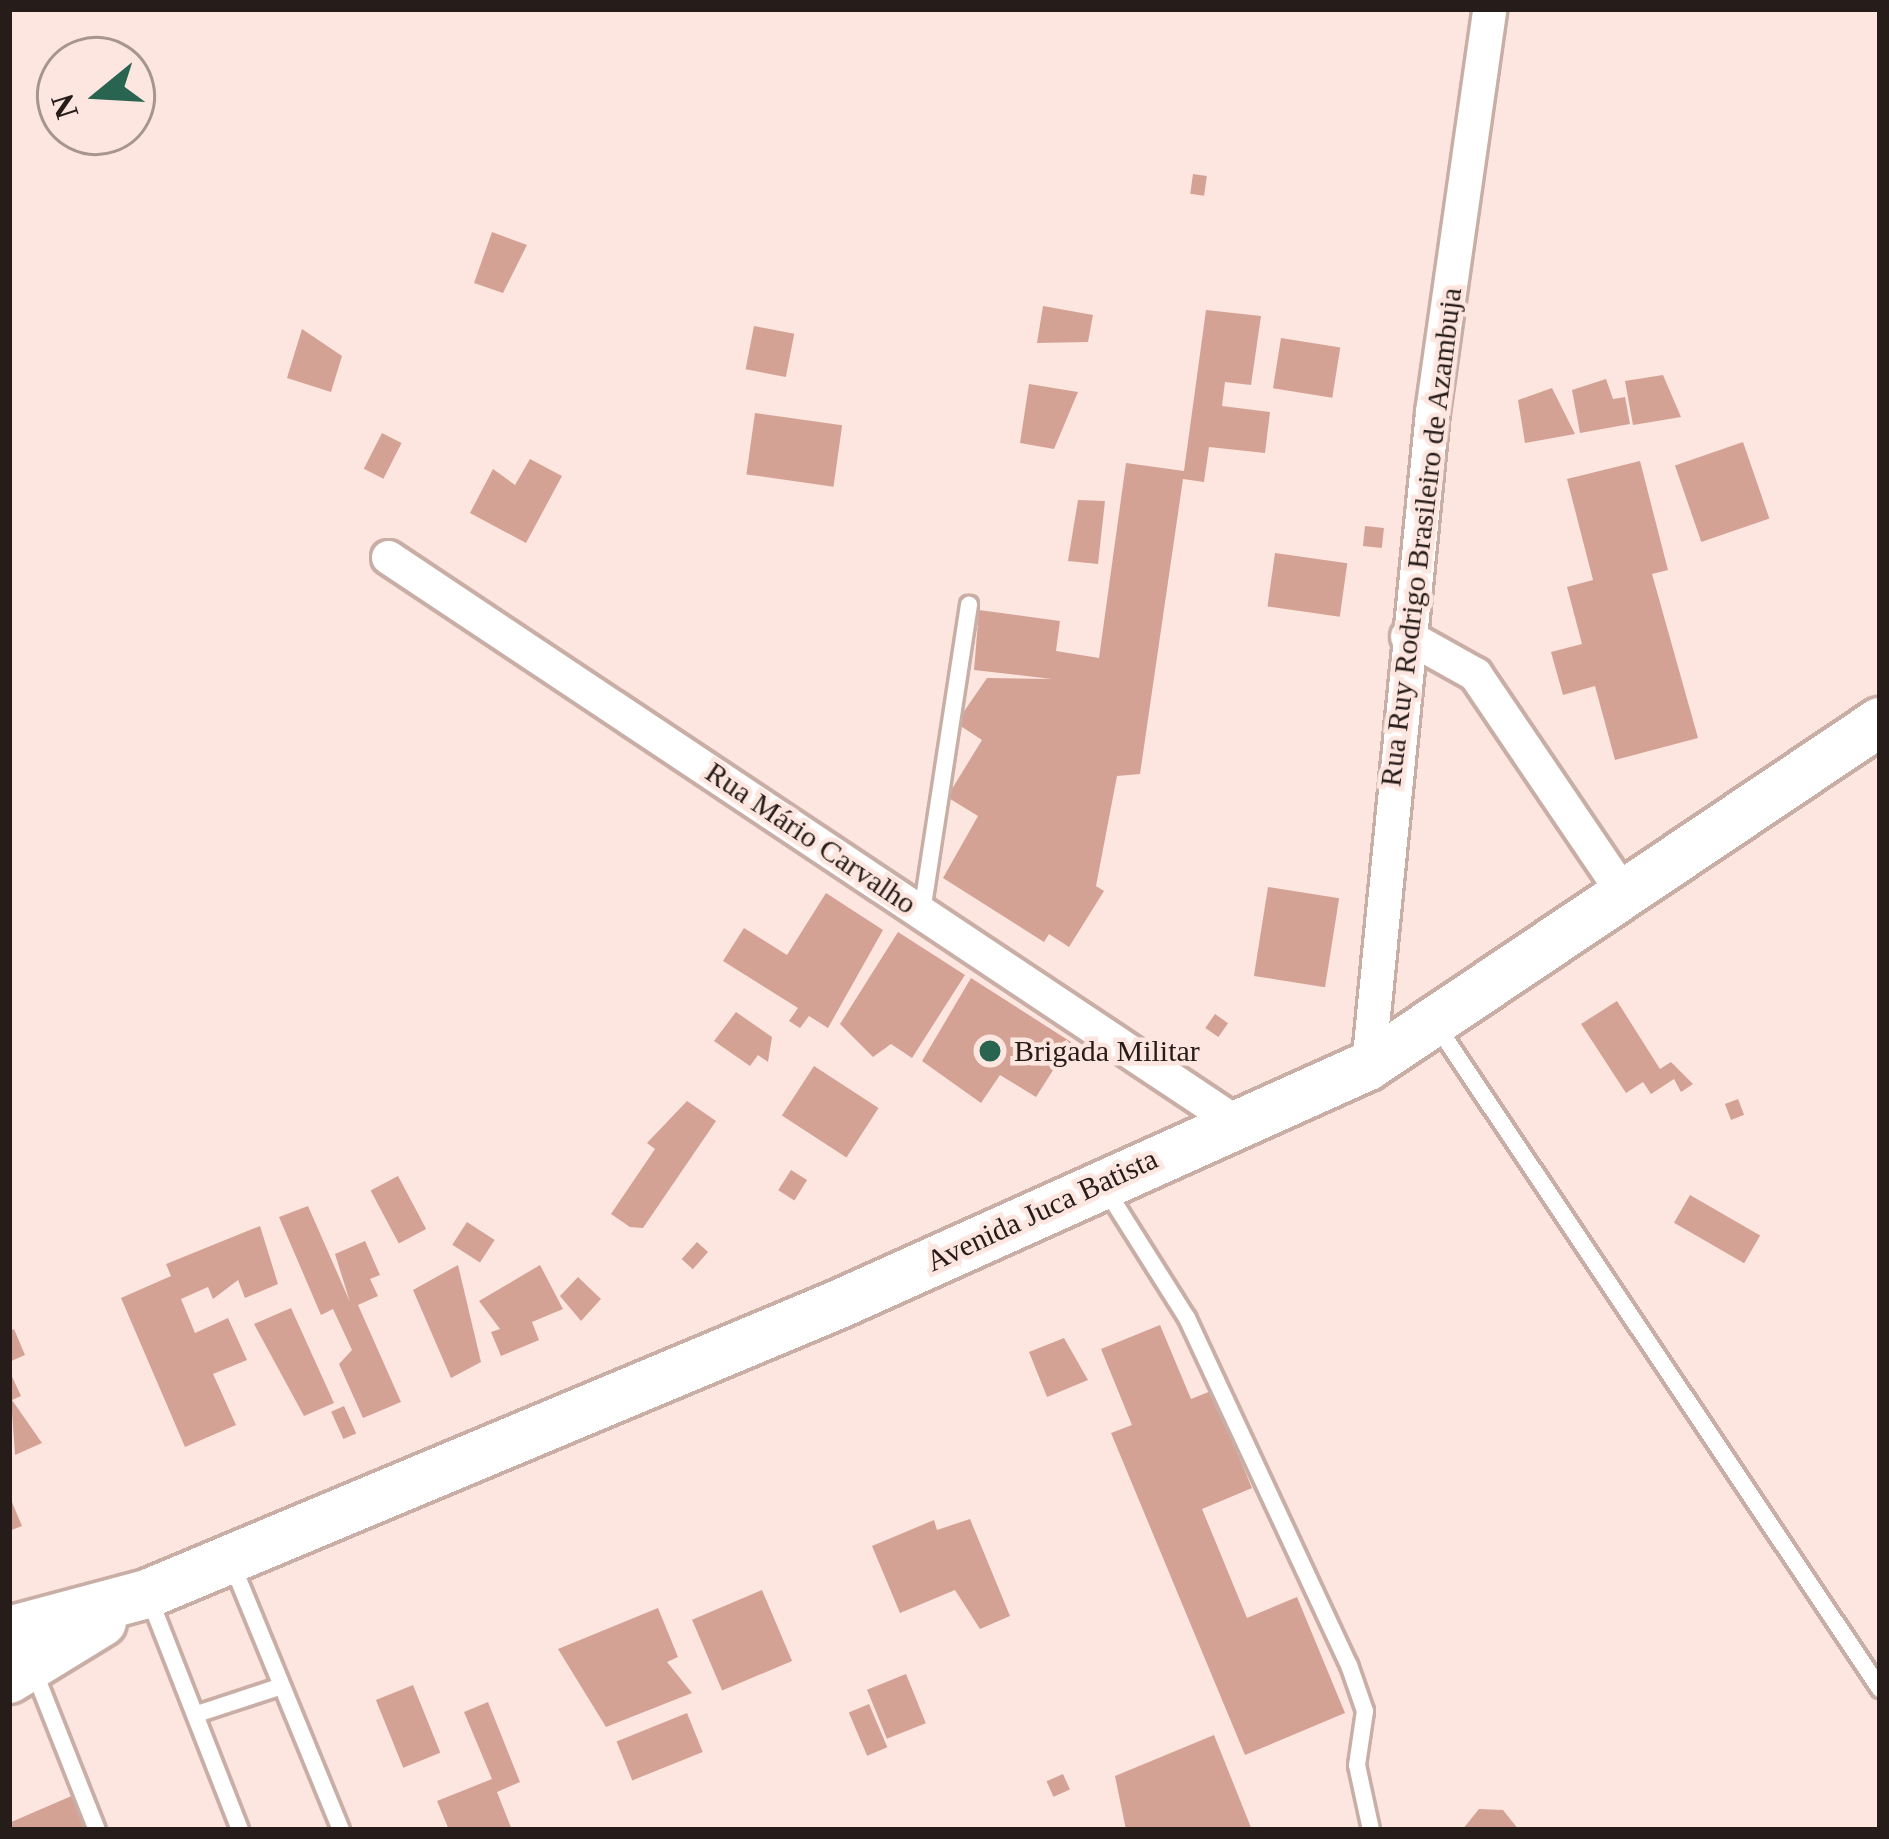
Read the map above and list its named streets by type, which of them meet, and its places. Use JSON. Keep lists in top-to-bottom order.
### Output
{
  "streets": {
    "main road": ["Avenida Juca Batista"],
    "street": ["Rua Ruy Rodrigo Brasileiro de Azambuja", "Rua Mário Carvalho"]
  },
  "crossings": [
    ["Rua Ruy Rodrigo Brasileiro de Azambuja", "Avenida Juca Batista"],
    ["Rua Mário Carvalho", "Avenida Juca Batista"]
  ],
  "places": ["Brigada Militar"],
  "north": "left"
}
